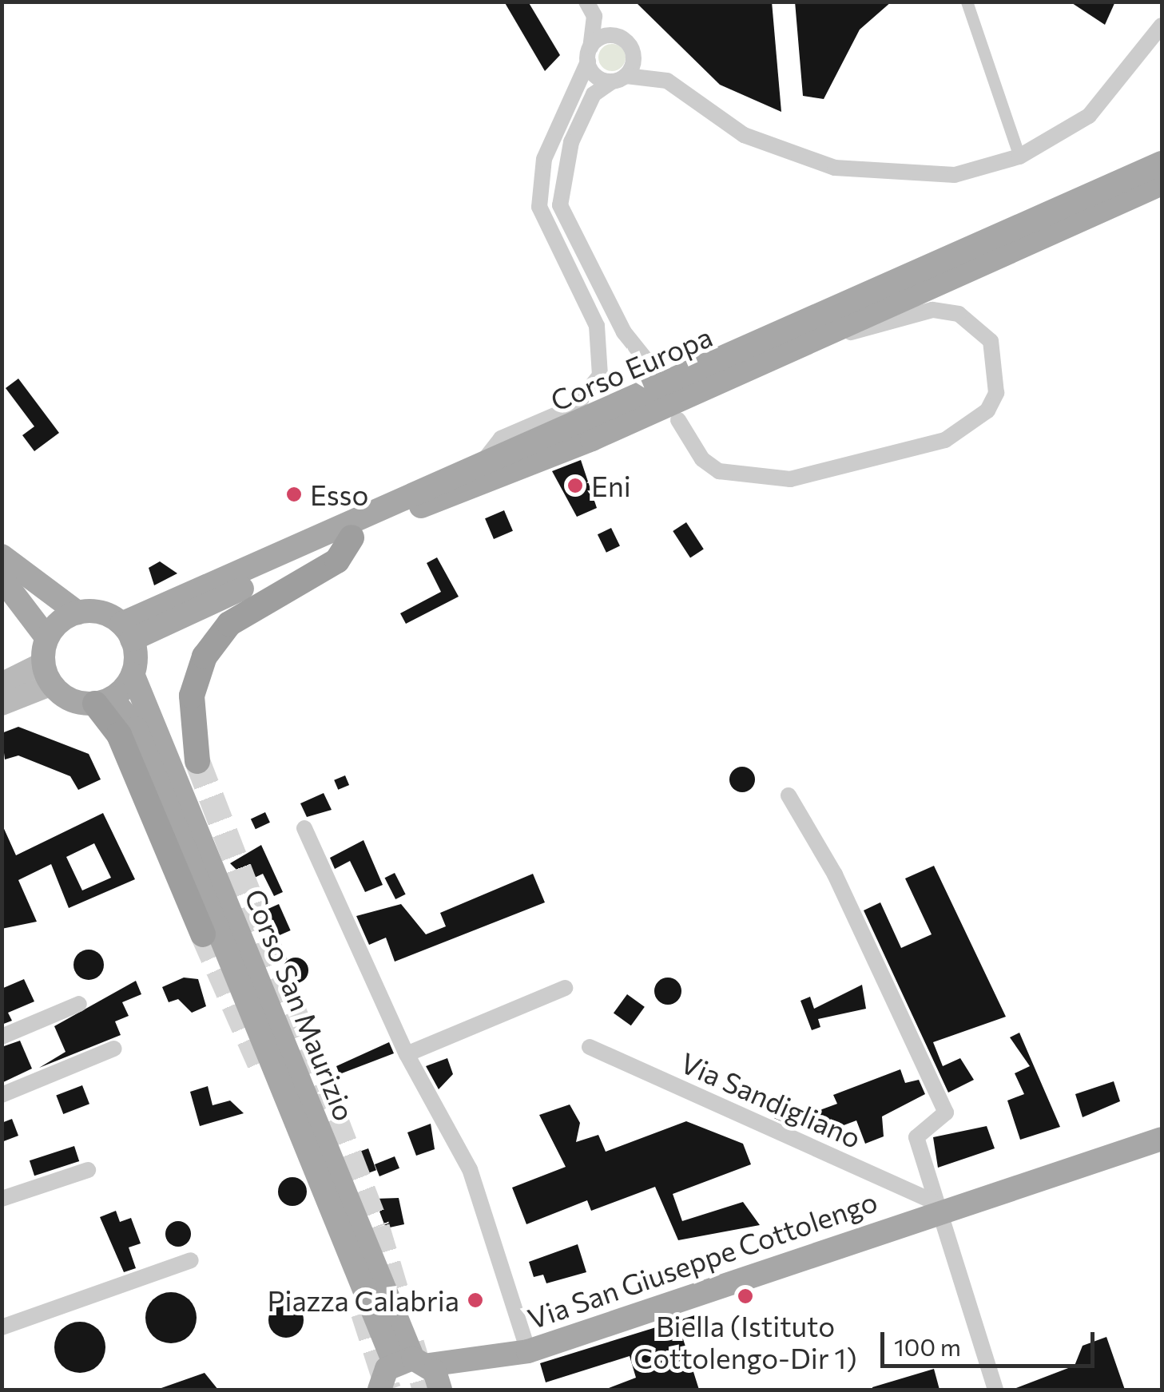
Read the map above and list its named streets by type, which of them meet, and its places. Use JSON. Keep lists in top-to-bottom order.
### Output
{
  "streets": {
    "main road": ["Corso Europa", "Corso San Maurizio", "Via San Giuseppe Cottolengo"],
    "street": ["Via Sandigliano"]
  },
  "crossings": [
    ["Corso Europa", "Corso San Maurizio"],
    ["Corso San Maurizio", "Via San Giuseppe Cottolengo"],
    ["Via Sandigliano", "Via San Giuseppe Cottolengo"]
  ],
  "places": [
    "Eni",
    "Esso",
    "Biella (Istituto Cottolengo-Dir 1)",
    "Piazza Calabria"
  ],
  "scale_bar": "100 m"
}
